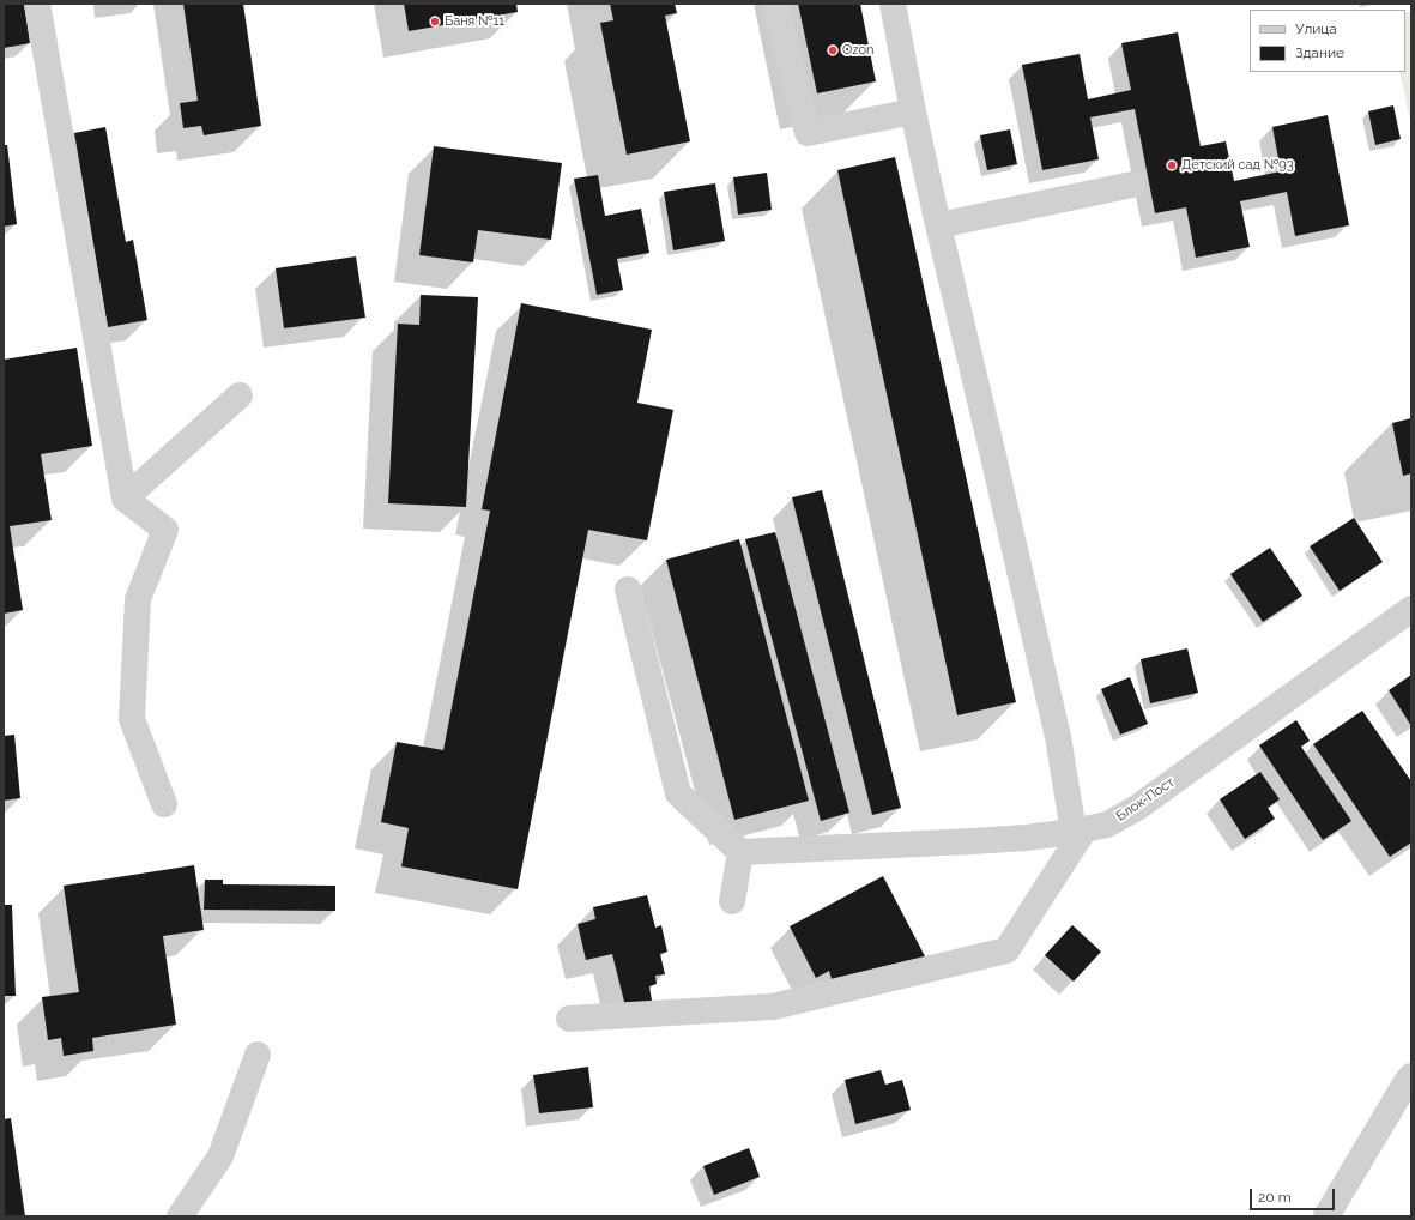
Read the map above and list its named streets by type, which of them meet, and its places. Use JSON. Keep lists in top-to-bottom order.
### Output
{
  "streets": {
    "street": ["Блок-Пост"]
  },
  "places": ["Баня №11", "Ozon", "Детский сад №93"],
  "legend": ["Улица", "Здание"],
  "scale_bar": "20 m"
}
